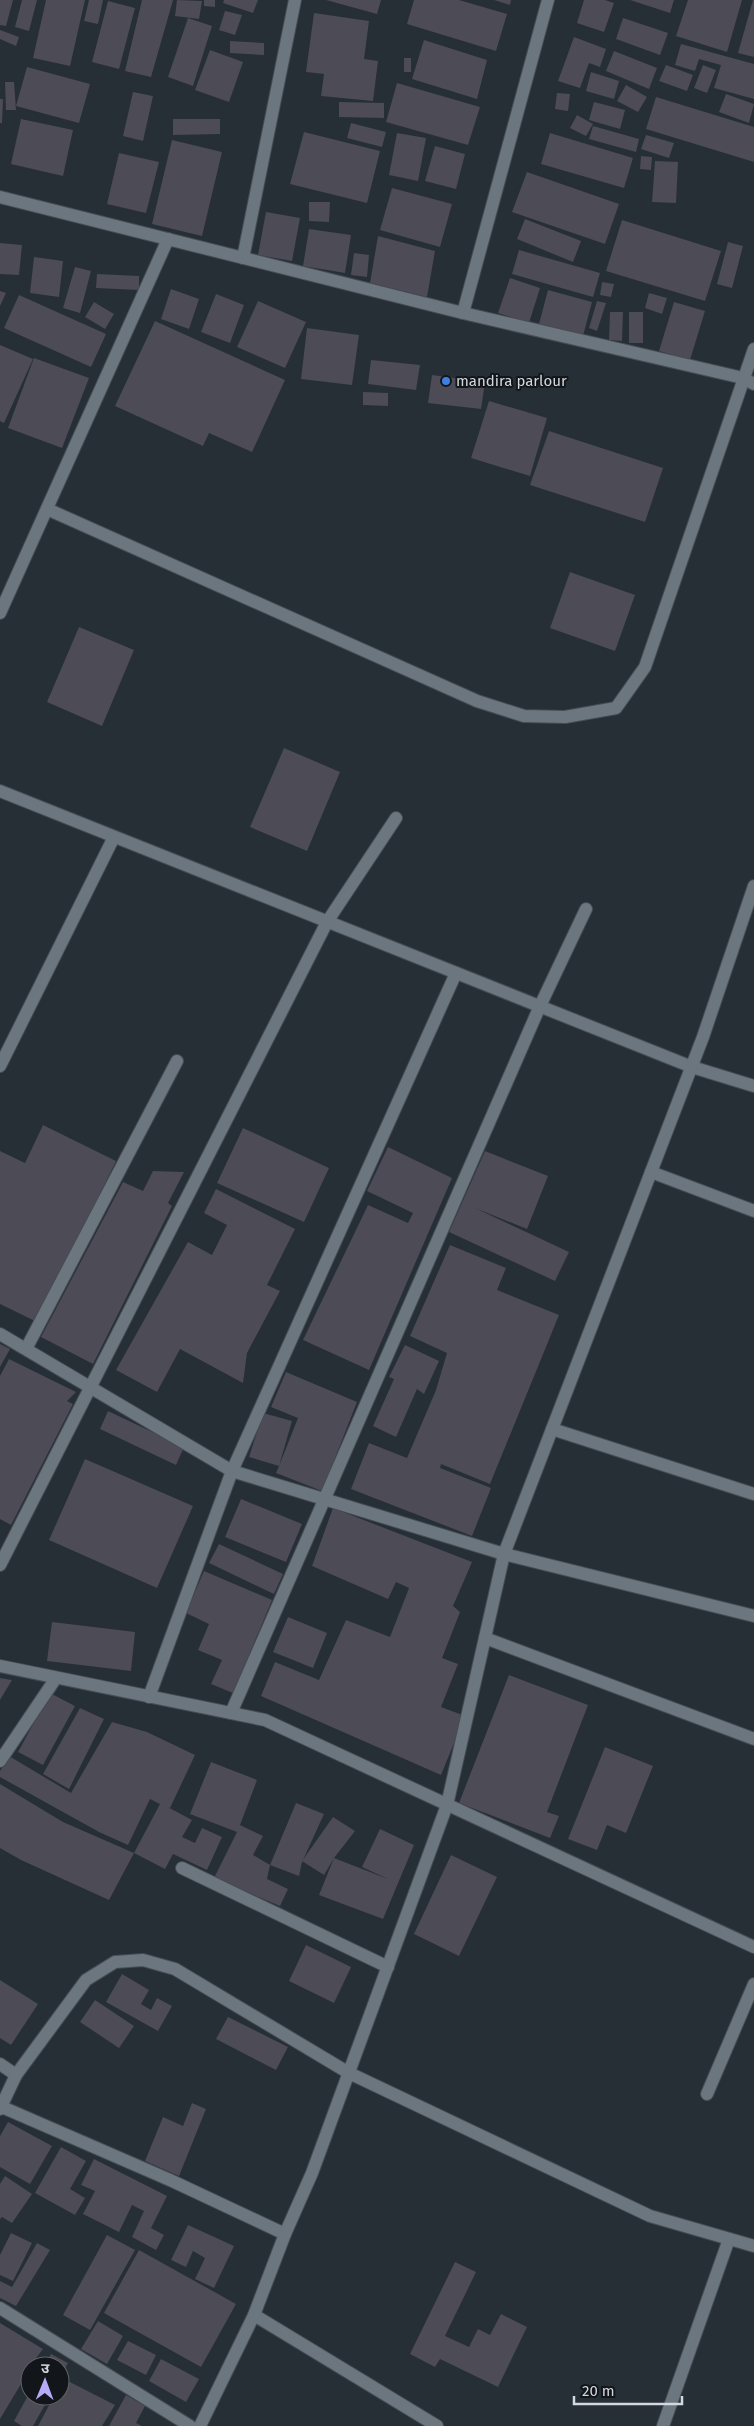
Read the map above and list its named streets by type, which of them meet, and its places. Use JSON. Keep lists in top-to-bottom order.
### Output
{
  "places": ["mandira parlour"],
  "scale_bar": "20 m",
  "north": "top"
}
